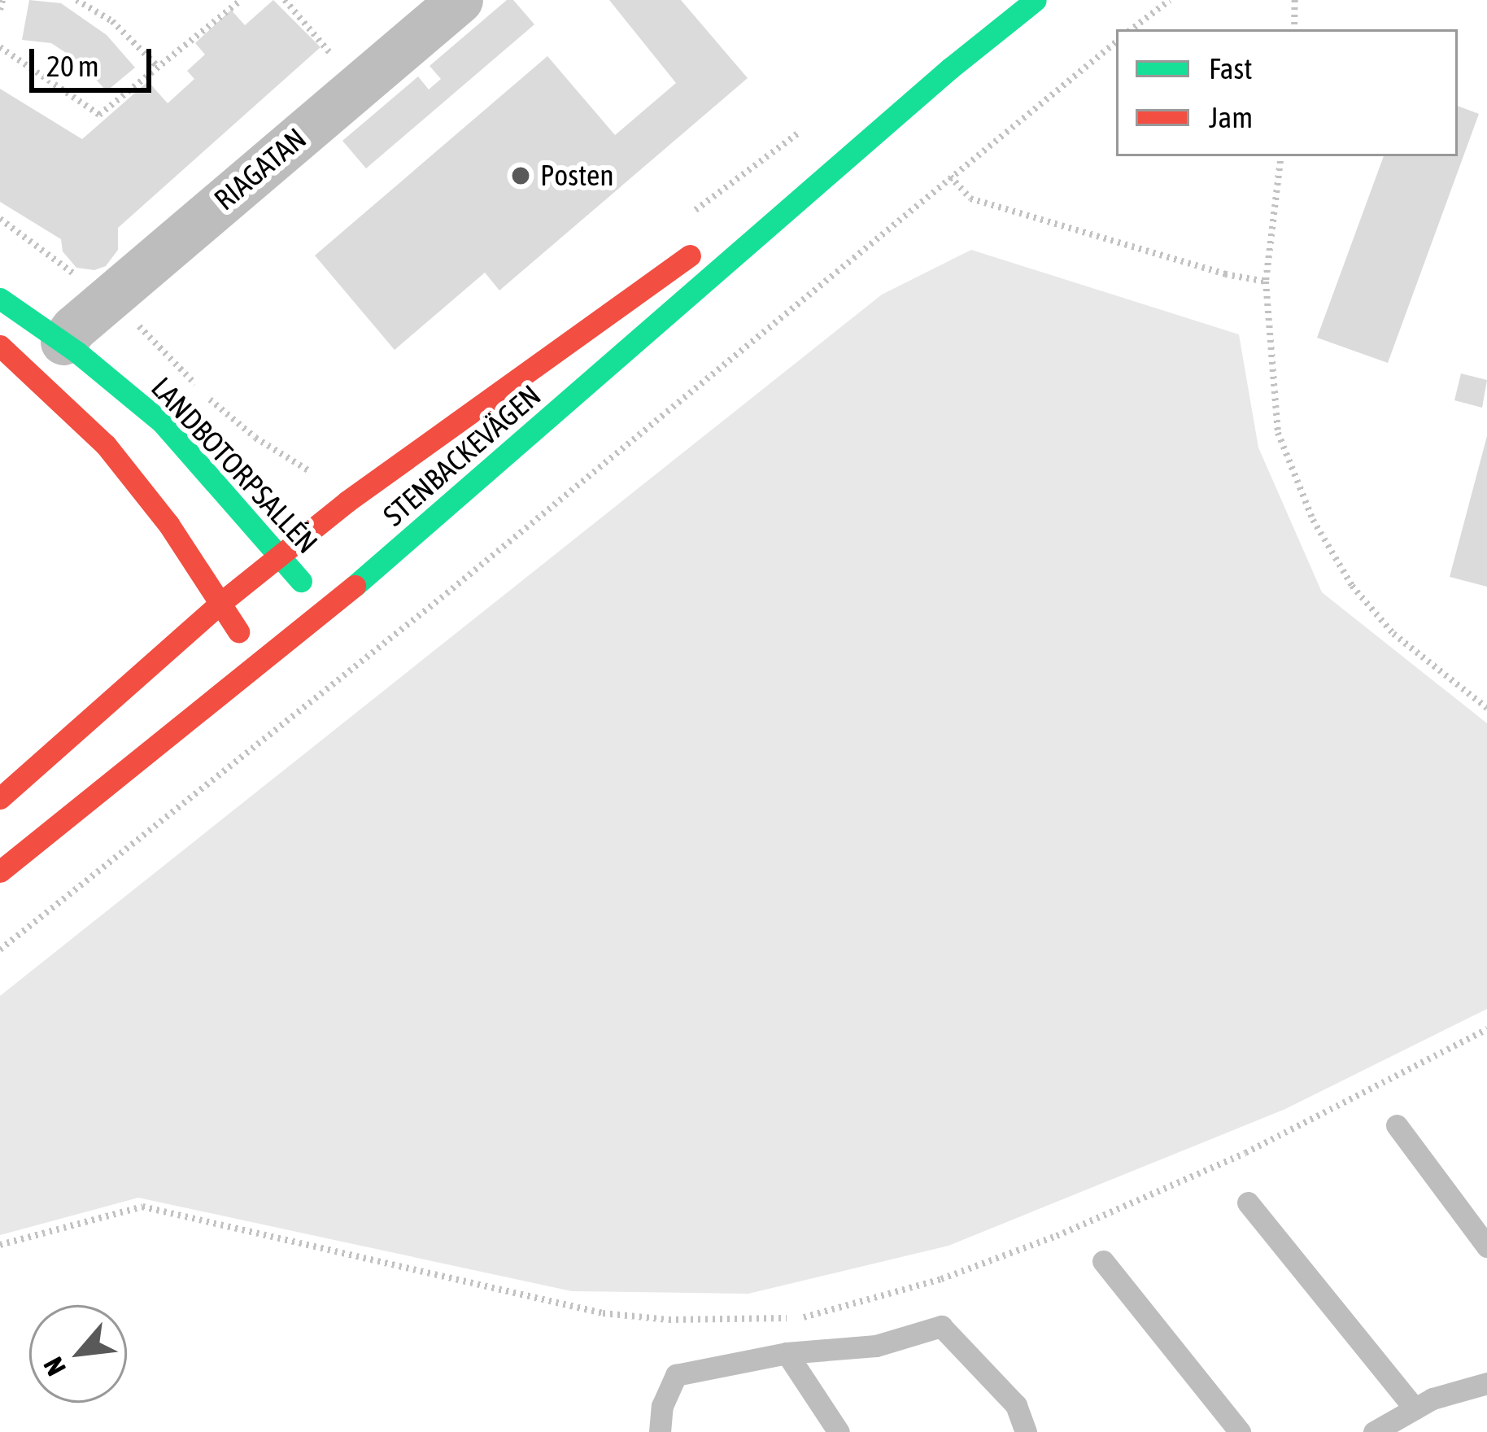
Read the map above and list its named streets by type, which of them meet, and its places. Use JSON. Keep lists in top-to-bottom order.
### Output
{
  "streets": {
    "street": ["RIAGATAN", "STENBACKEVÄGEN", "LANDBOTORPSALLÉN"]
  },
  "crossings": [
    ["RIAGATAN", "LANDBOTORPSALLÉN"],
    ["STENBACKEVÄGEN", "LANDBOTORPSALLÉN"]
  ],
  "places": ["Posten"],
  "legend": ["Fast", "Jam"],
  "scale_bar": "20 m",
  "north": "bottom left"
}
